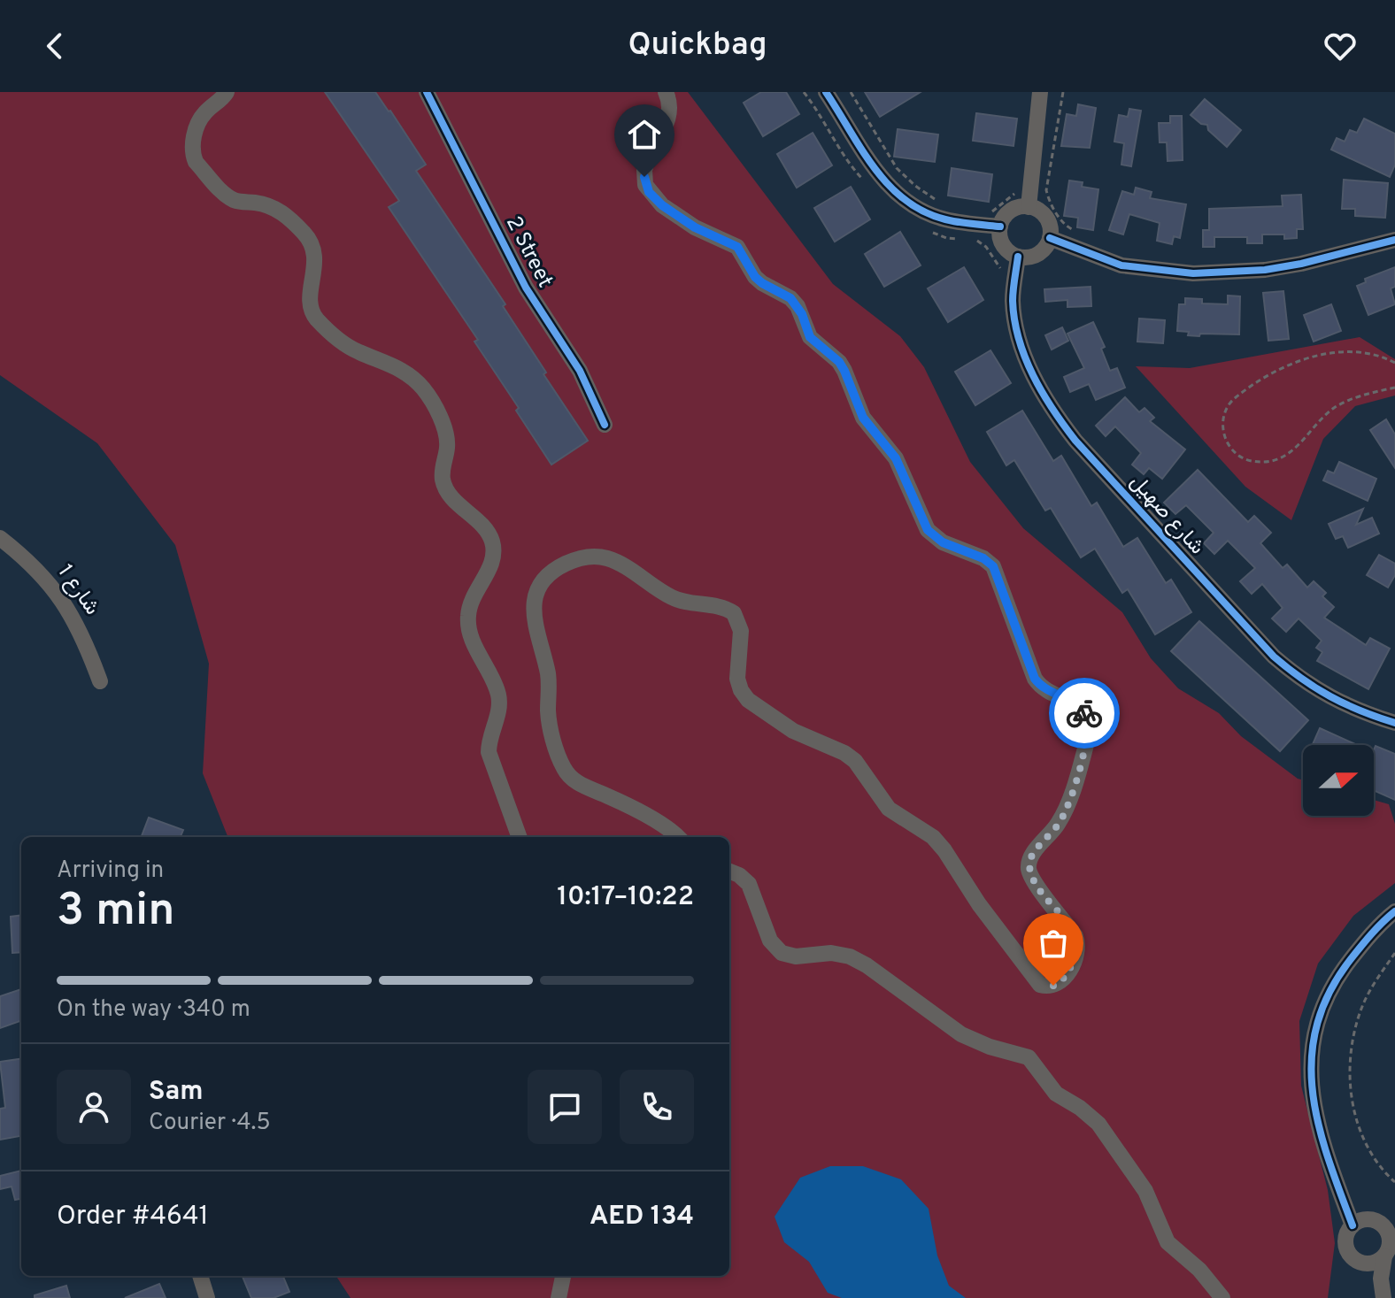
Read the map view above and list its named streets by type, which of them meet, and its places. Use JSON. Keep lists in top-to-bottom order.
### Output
{
  "streets": {
    "street": ["2 Street", "شارع صهيل", "شارع 1"]
  },
  "north": "right",
  "page": {
    "header": "Quickbag",
    "heading": ["3 min", "Arriving in", "10:17–10:22"],
    "panel": [
      "Sam",
      "Courier · 4.5",
      "Order #4641",
      "AED 134"
    ],
    "bar": "On the way · 340 m"
  }
}
